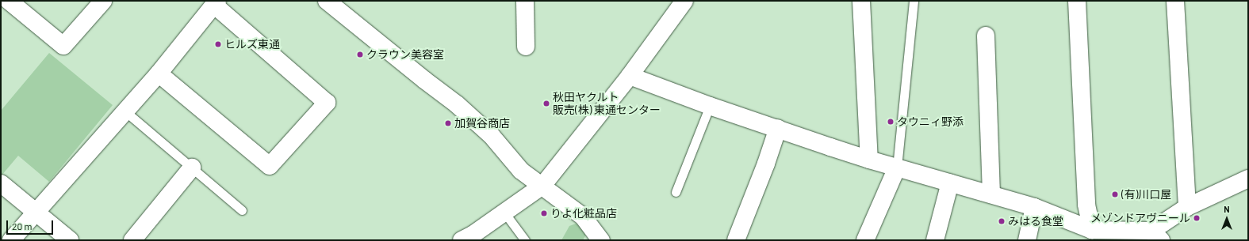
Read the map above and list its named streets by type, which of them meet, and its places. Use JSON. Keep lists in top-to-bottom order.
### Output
{
  "places": [
    "ヒルズ東通",
    "クラウン美容室",
    "秋田ヤクルト 販売(株) 東通センター",
    "タウニィ野添",
    "加賀谷商店",
    "(有)川口屋",
    "りよ化粧品店",
    "メゾンドアヴニール",
    "みはる食堂"
  ],
  "scale_bar": "20 m",
  "north": "top"
}
